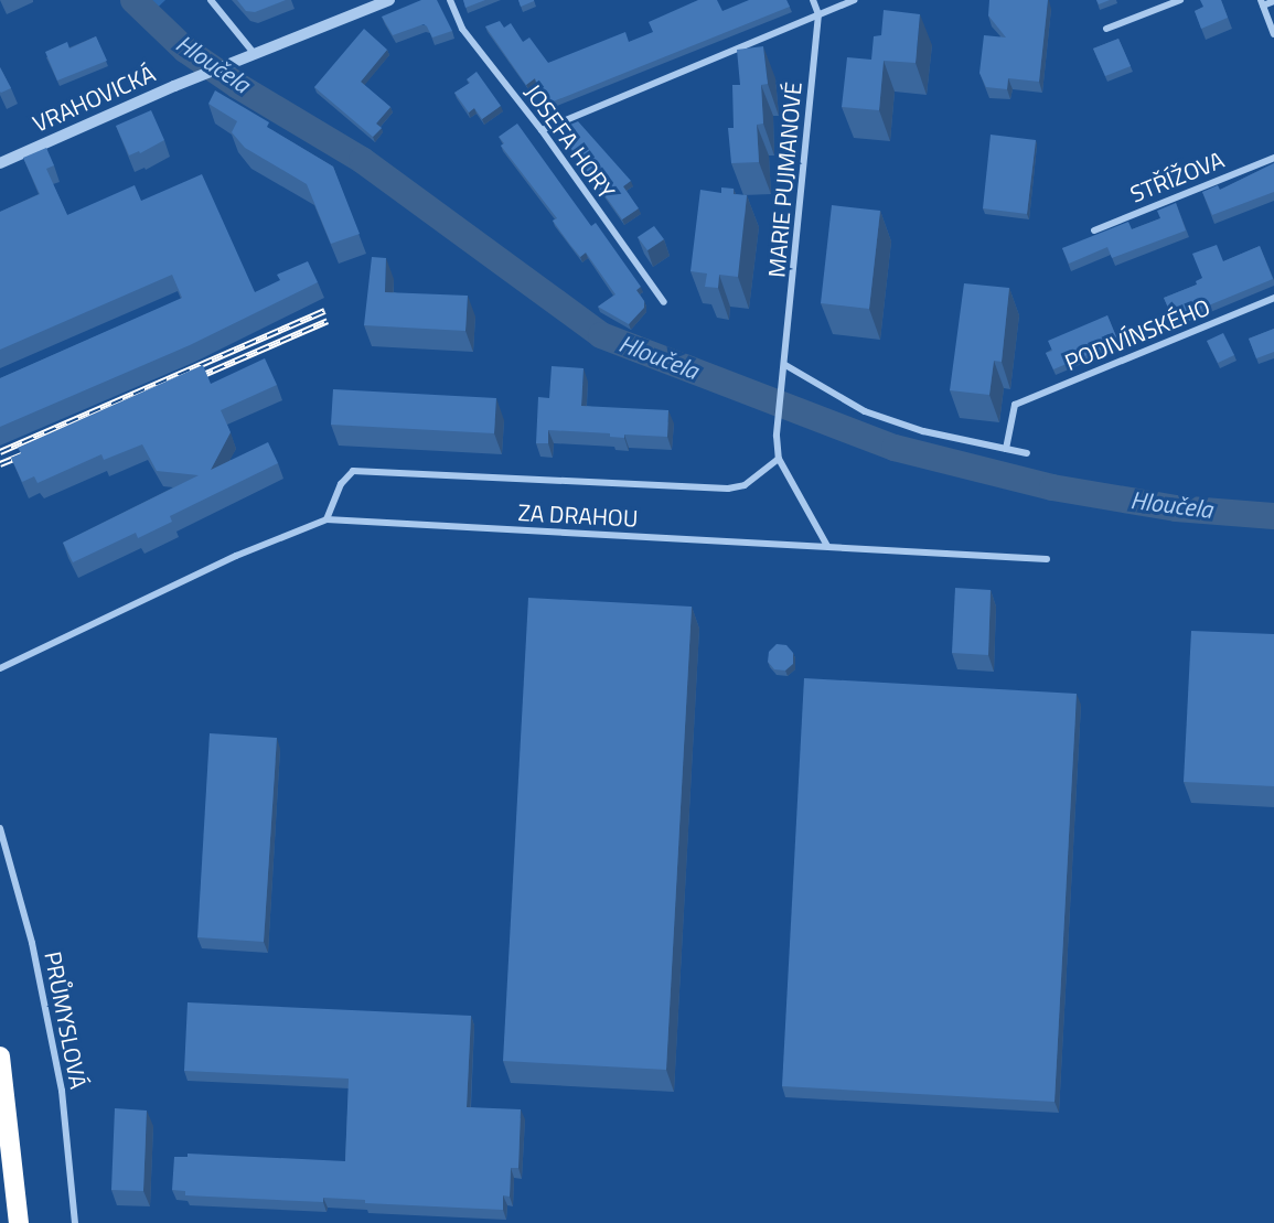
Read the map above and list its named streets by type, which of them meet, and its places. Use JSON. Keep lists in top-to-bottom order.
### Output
{
  "streets": {
    "street": [
      "VRAHOVICKÁ",
      "JOSEFA HORY",
      "STŘÍŽOVA",
      "MARIE PUJMANOVÉ",
      "PODIVÍNSKÉHO",
      "ZA DRAHOU",
      "PRŮMYSLOVÁ"
    ]
  },
  "crossings": [
    ["MARIE PUJMANOVÉ", "ZA DRAHOU"]
  ],
  "water": ["Hloučela"]
}
